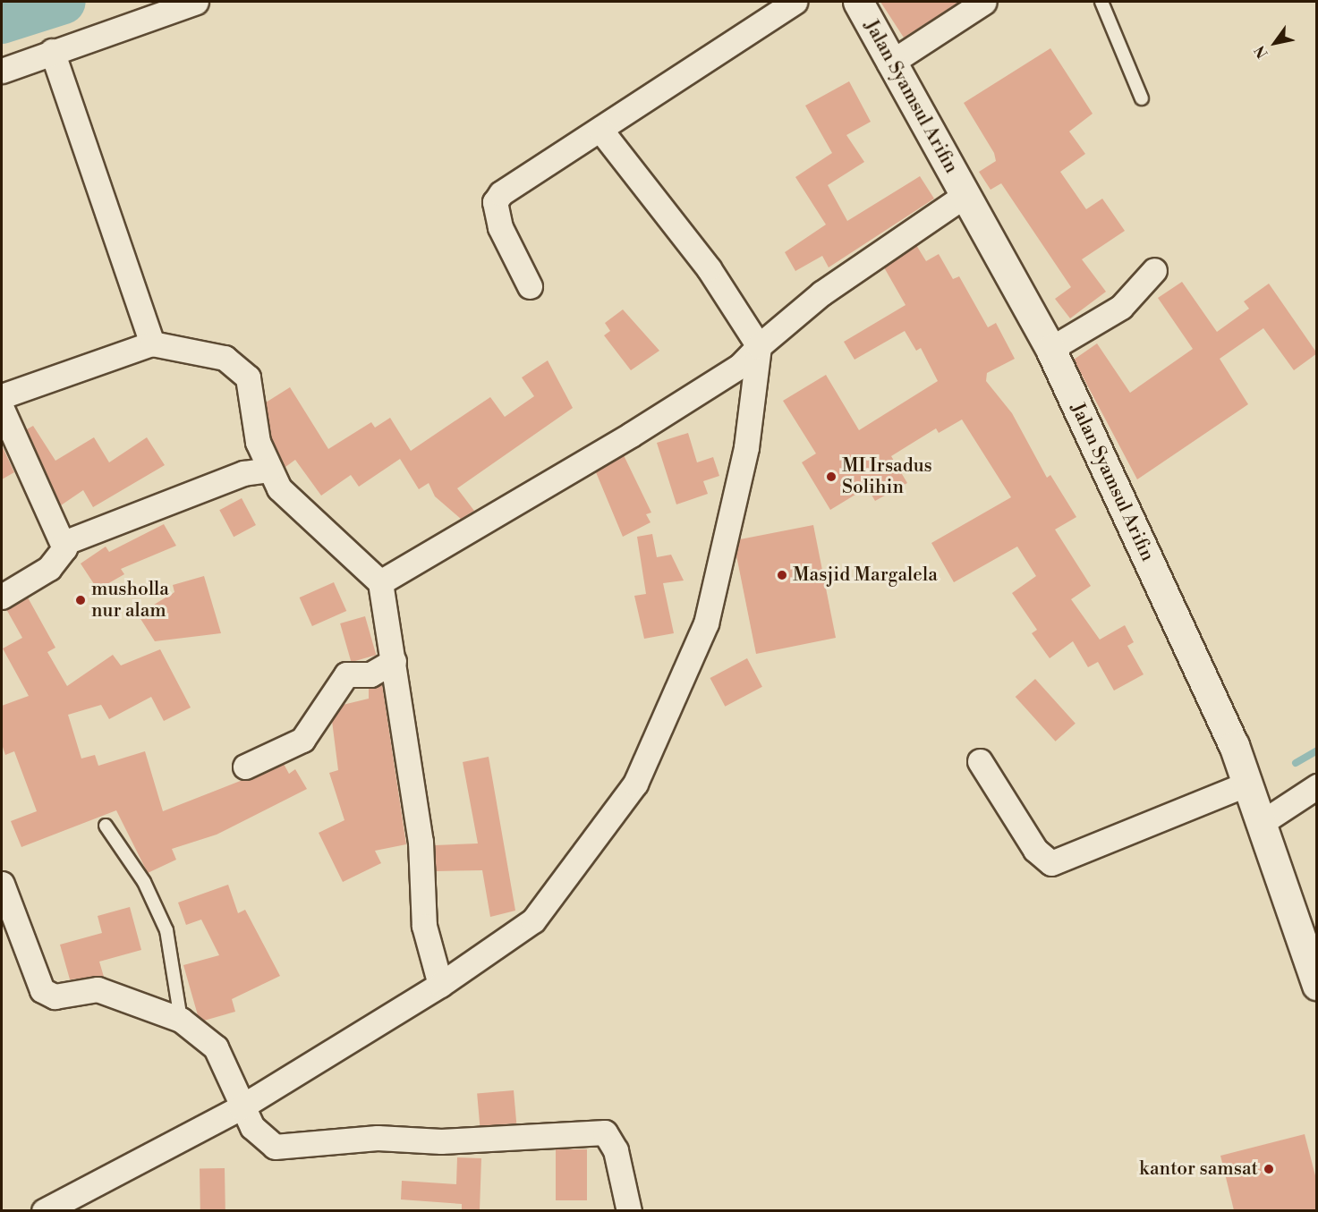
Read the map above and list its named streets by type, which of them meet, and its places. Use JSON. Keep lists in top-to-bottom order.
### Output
{
  "streets": {
    "main road": ["Jalan Syamsul Arifin"]
  },
  "places": [
    "MI Irsadus Solihin",
    "Masjid Margalela",
    "musholla nur alam",
    "kantor samsat"
  ],
  "north": "bottom left"
}
